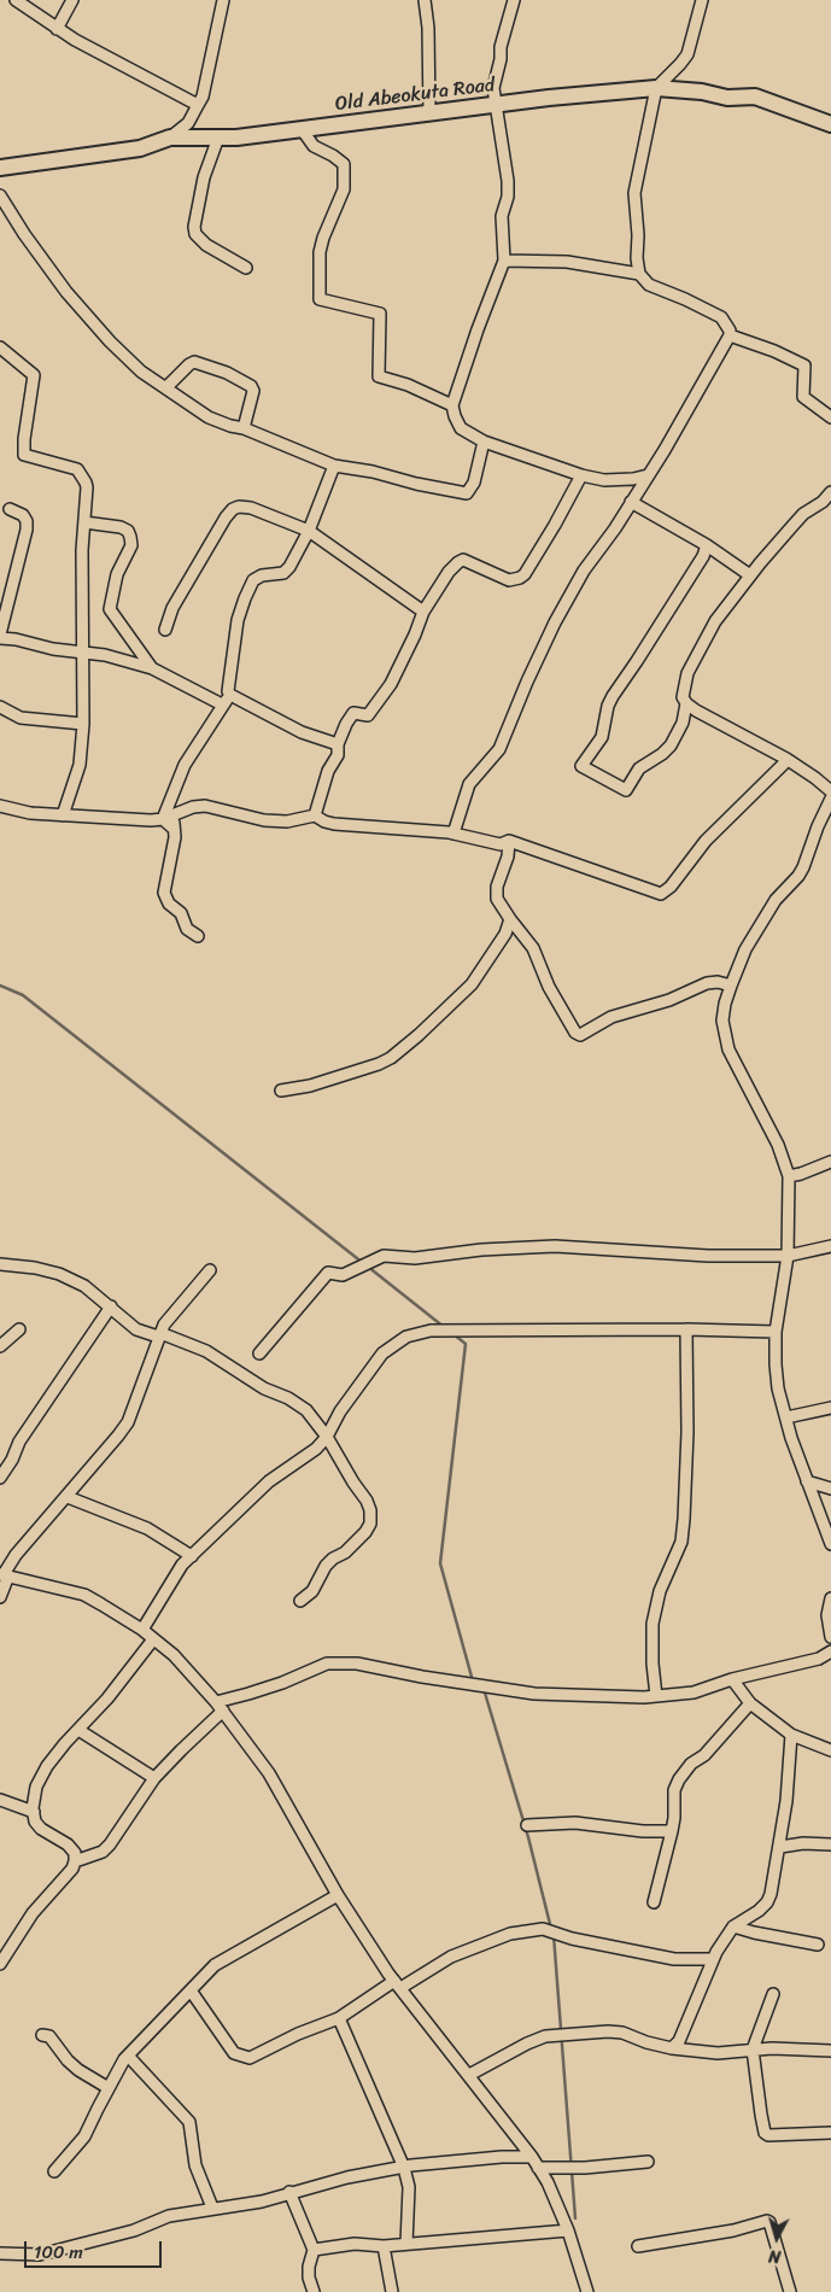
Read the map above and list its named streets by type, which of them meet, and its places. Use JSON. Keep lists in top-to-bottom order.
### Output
{
  "streets": {
    "highway": ["Old Abeokuta Road"]
  },
  "scale_bar": "100 m",
  "north": "bottom"
}
